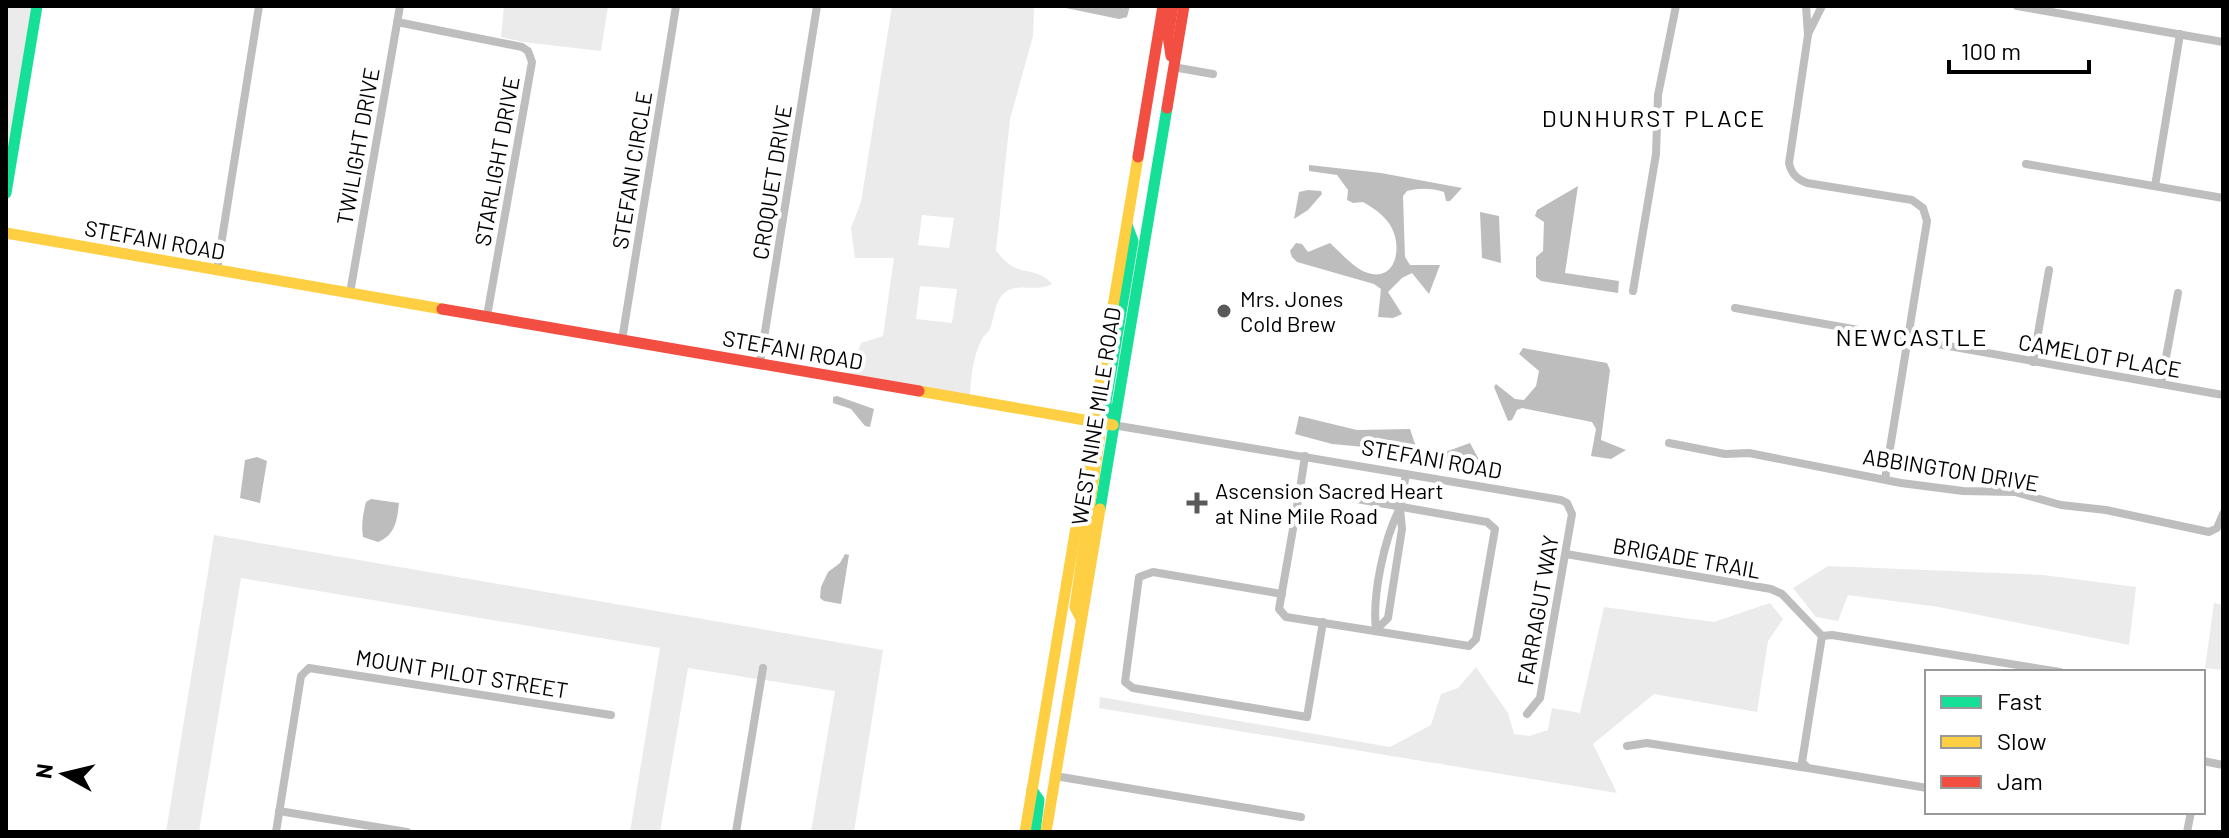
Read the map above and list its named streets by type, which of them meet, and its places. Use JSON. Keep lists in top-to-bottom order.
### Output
{
  "streets": {
    "main road": ["STEFANI ROAD", "WEST NINE MILE ROAD"],
    "street": [
      "TWILIGHT DRIVE",
      "STARLIGHT DRIVE",
      "STEFANI CIRCLE",
      "CROQUET DRIVE",
      "CAMELOT PLACE",
      "ABBINGTON DRIVE",
      "BRIGADE TRAIL",
      "FARRAGUT WAY",
      "MOUNT PILOT STREET"
    ]
  },
  "crossings": [
    ["TWILIGHT DRIVE", "STARLIGHT DRIVE"],
    ["TWILIGHT DRIVE", "STEFANI ROAD"],
    ["STARLIGHT DRIVE", "STEFANI ROAD"],
    ["STEFANI CIRCLE", "STEFANI ROAD"],
    ["CROQUET DRIVE", "STEFANI ROAD"],
    ["STEFANI ROAD", "WEST NINE MILE ROAD"],
    ["STEFANI ROAD", "FARRAGUT WAY"],
    ["BRIGADE TRAIL", "FARRAGUT WAY"]
  ],
  "districts": ["DUNHURST PLACE", "NEWCASTLE"],
  "places": {
    "other": ["Mrs. Jones Cold Brew"],
    "health": ["Ascension Sacred Heart at Nine Mile Road"]
  },
  "legend": ["Fast", "Slow", "Jam"],
  "scale_bar": "100 m",
  "north": "left"
}
